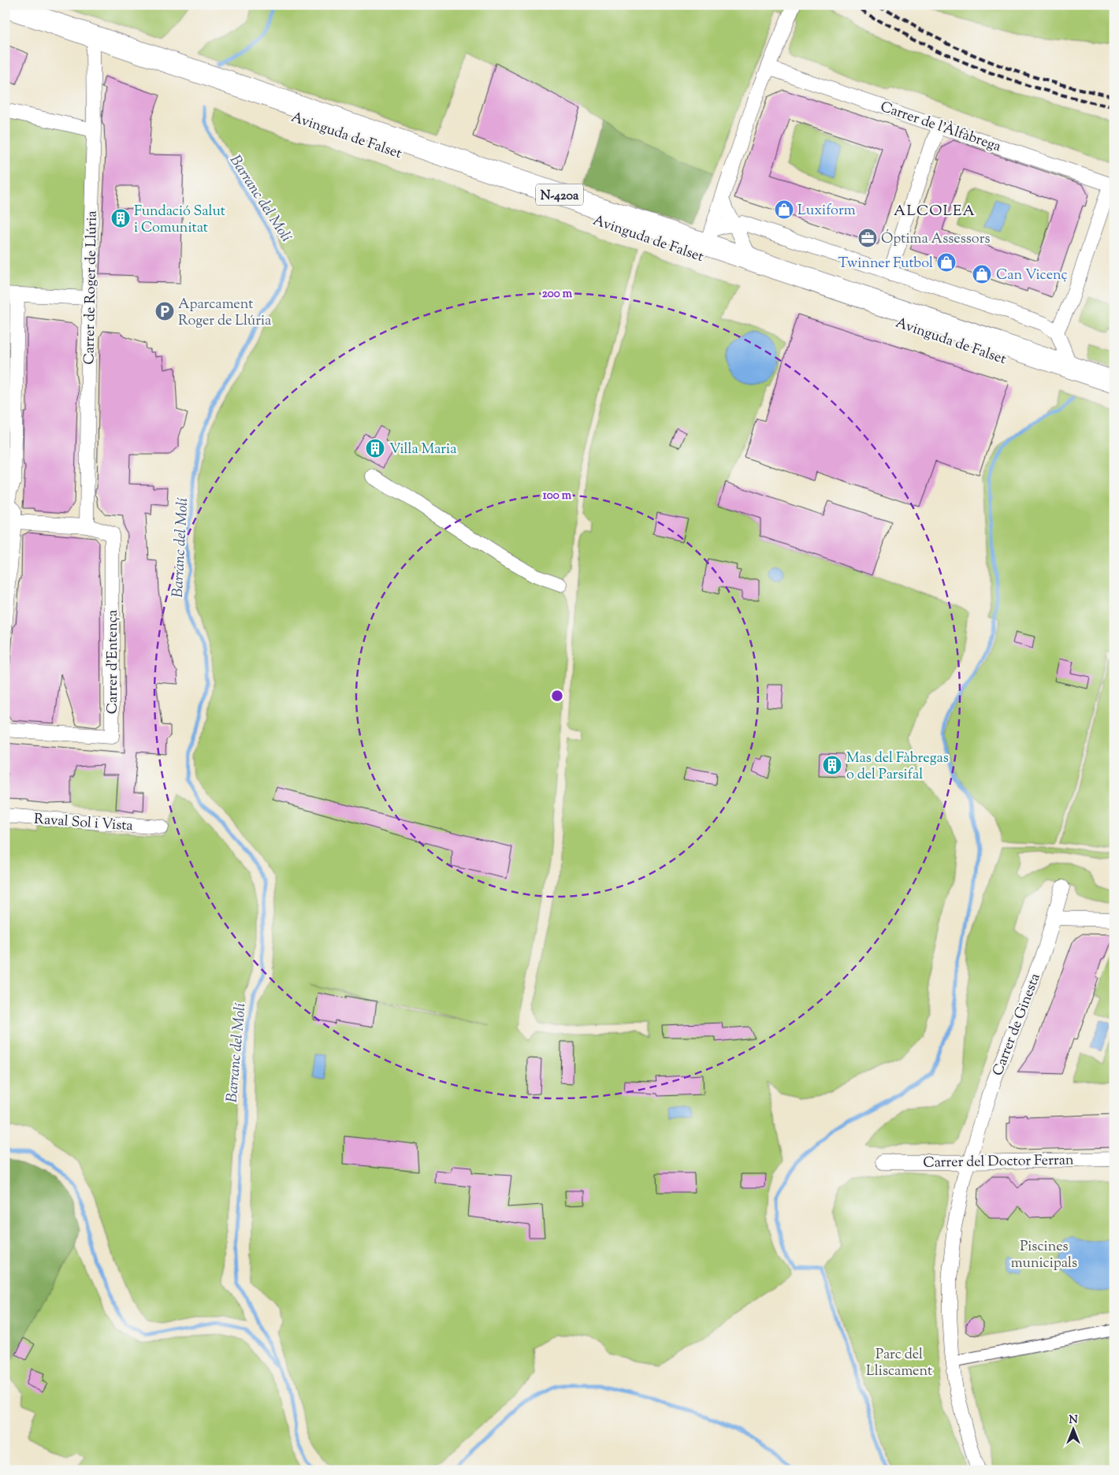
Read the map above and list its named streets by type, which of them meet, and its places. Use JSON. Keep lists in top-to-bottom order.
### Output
{
  "streets": {
    "main road": ["Avinguda de Falset", "N-420a"],
    "street": [
      "Carrer de l'Àlfàbrega",
      "Carrer de Roger de Llúria",
      "Carrer d'Entença",
      "Raval Sol i Vista",
      "Carrer de Ginesta",
      "Carrer del Doctor Ferran"
    ]
  },
  "crossings": [
    ["Avinguda de Falset", "Carrer de Roger de Llúria"],
    ["Carrer de Roger de Llúria", "Carrer d'Entença"],
    ["Carrer de Ginesta", "Carrer del Doctor Ferran"]
  ],
  "districts": ["ALCOLEA"],
  "water": ["Barranc del Molí"],
  "parks": ["Piscines municipals", "Parc del Lliscament"],
  "places": {
    "shop": ["Luxiform", "Twinner Futbol", "Can Vicenç"],
    "building": ["Fundació Salut i Comunitat", "Villa Maria", "Mas del Fàbregas o del Parsifal"],
    "office": ["Óptima Assessors"],
    "parking": ["Aparcament Roger de Llúria"]
  },
  "north": "top",
  "rings": ["200 m", "100 m"]
}
